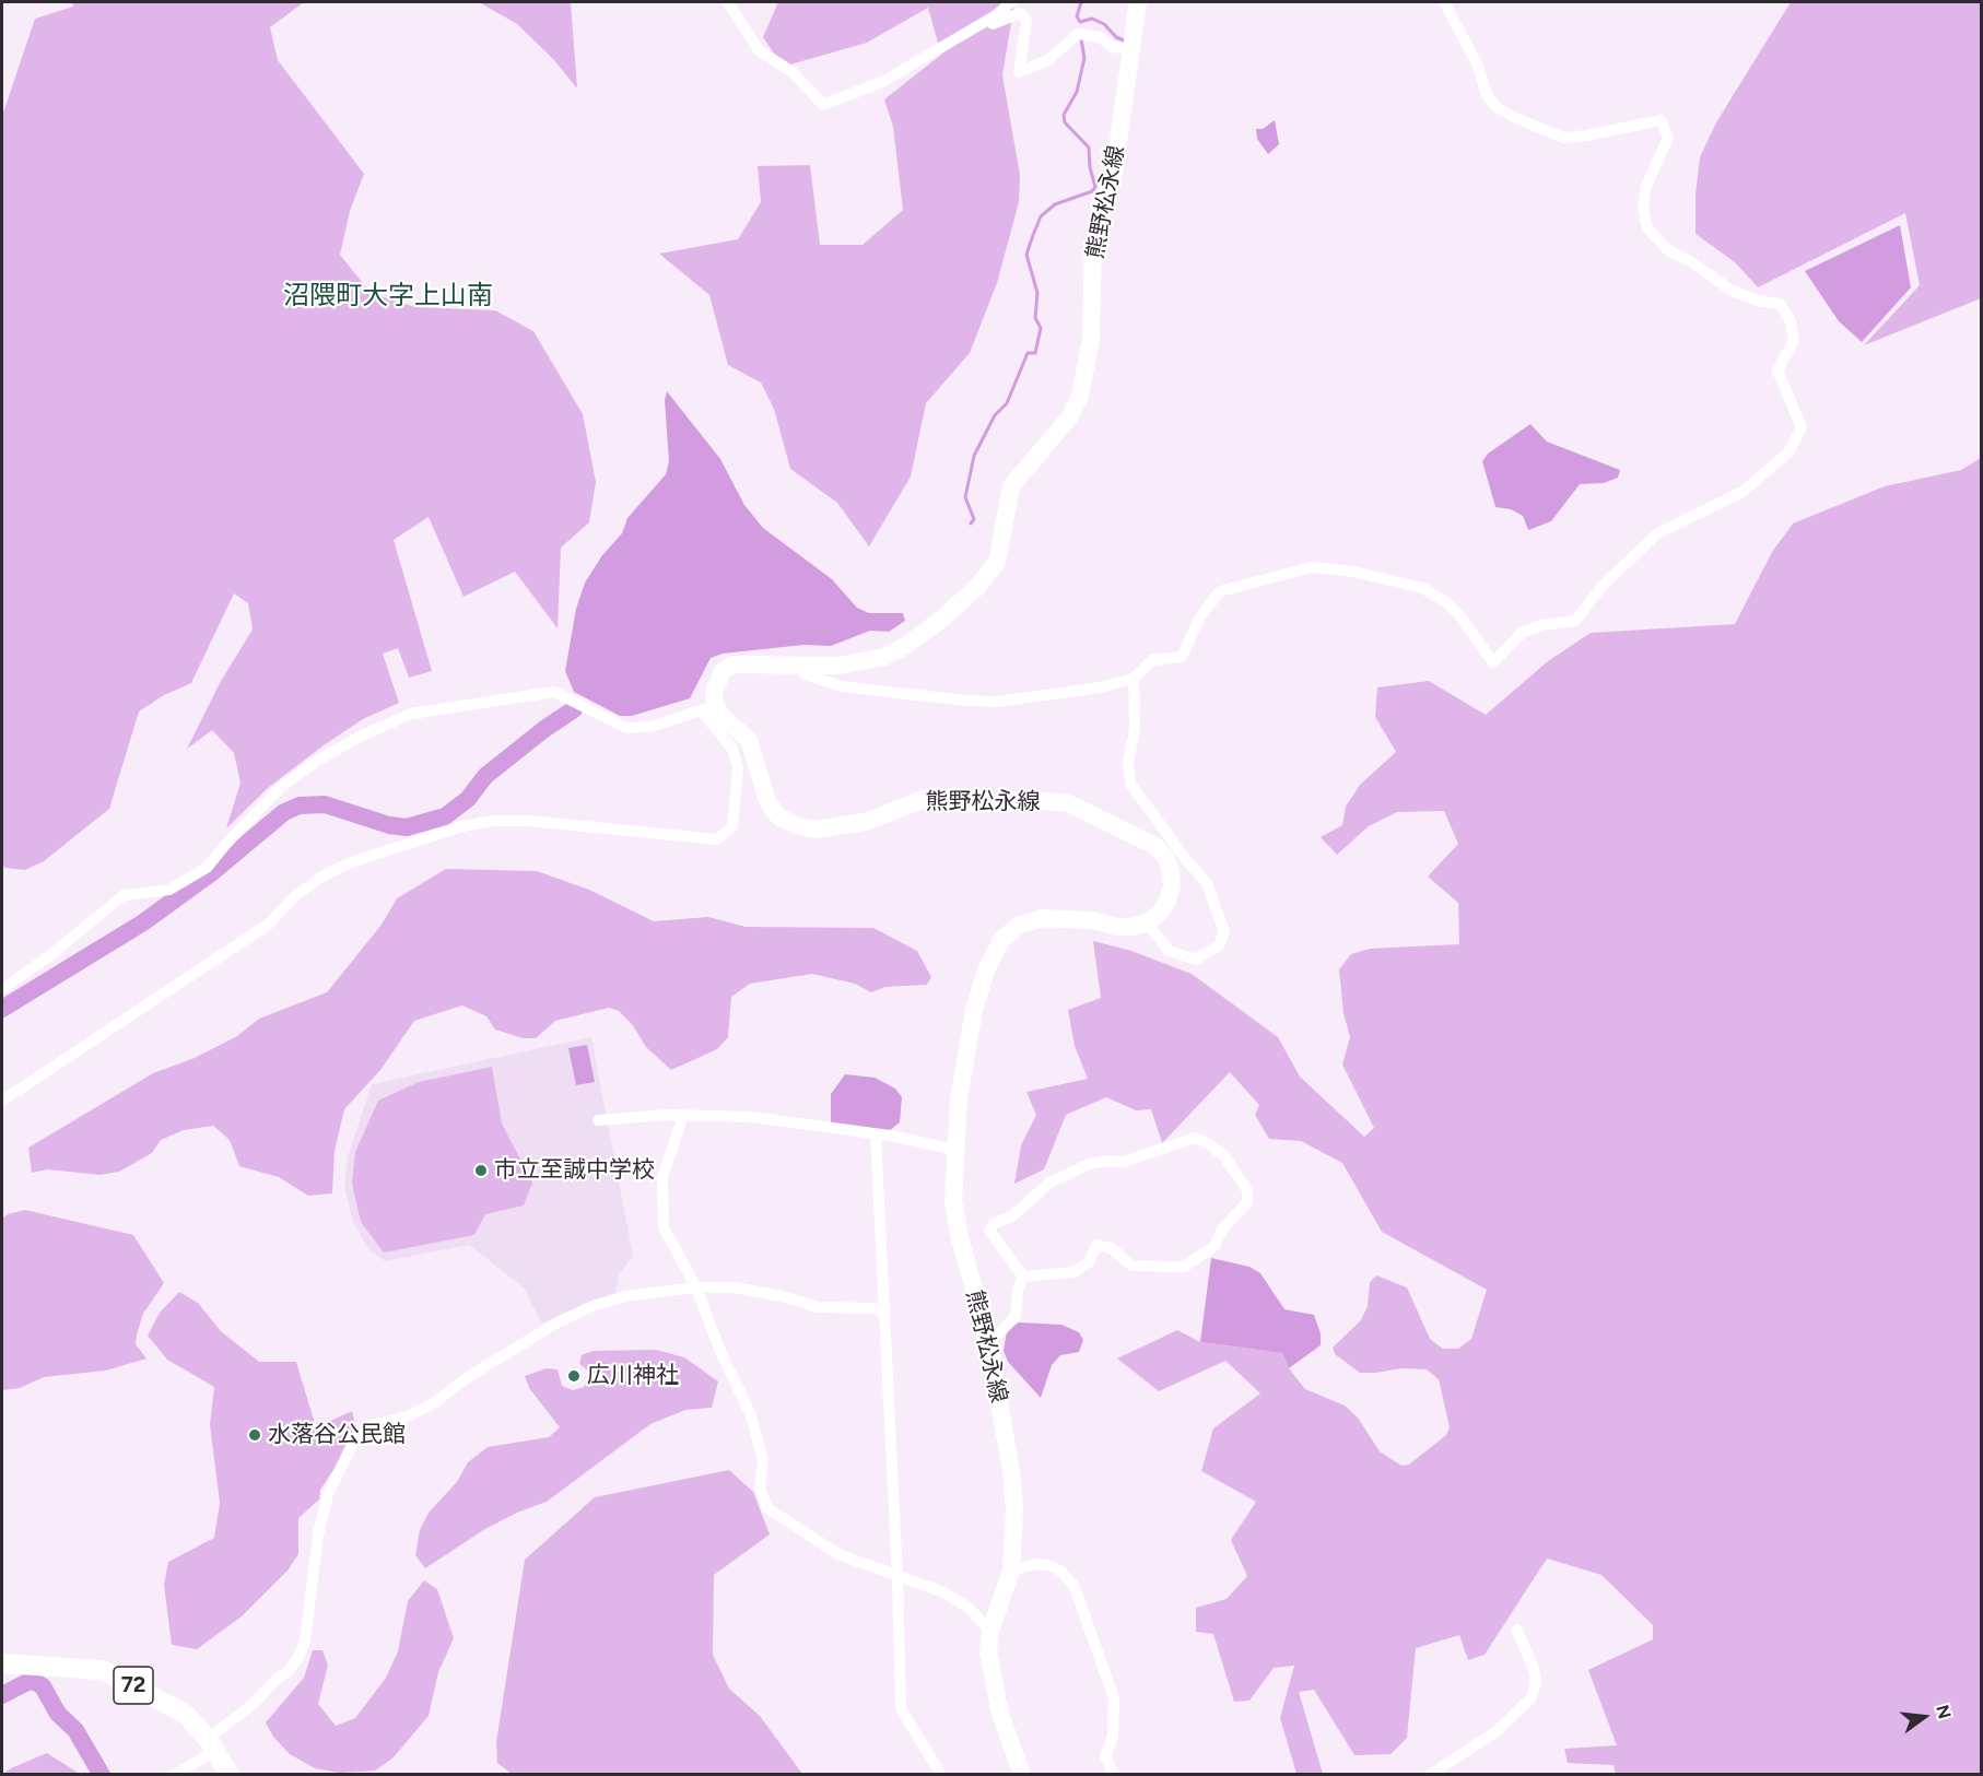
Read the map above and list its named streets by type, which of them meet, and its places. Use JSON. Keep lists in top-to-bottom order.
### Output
{
  "streets": {
    "main road": ["熊野松永線", "72"]
  },
  "districts": ["沼隈町大字上山南"],
  "places": ["市立至誠中学校", "広川神社", "水落谷公民館"],
  "north": "right"
}
